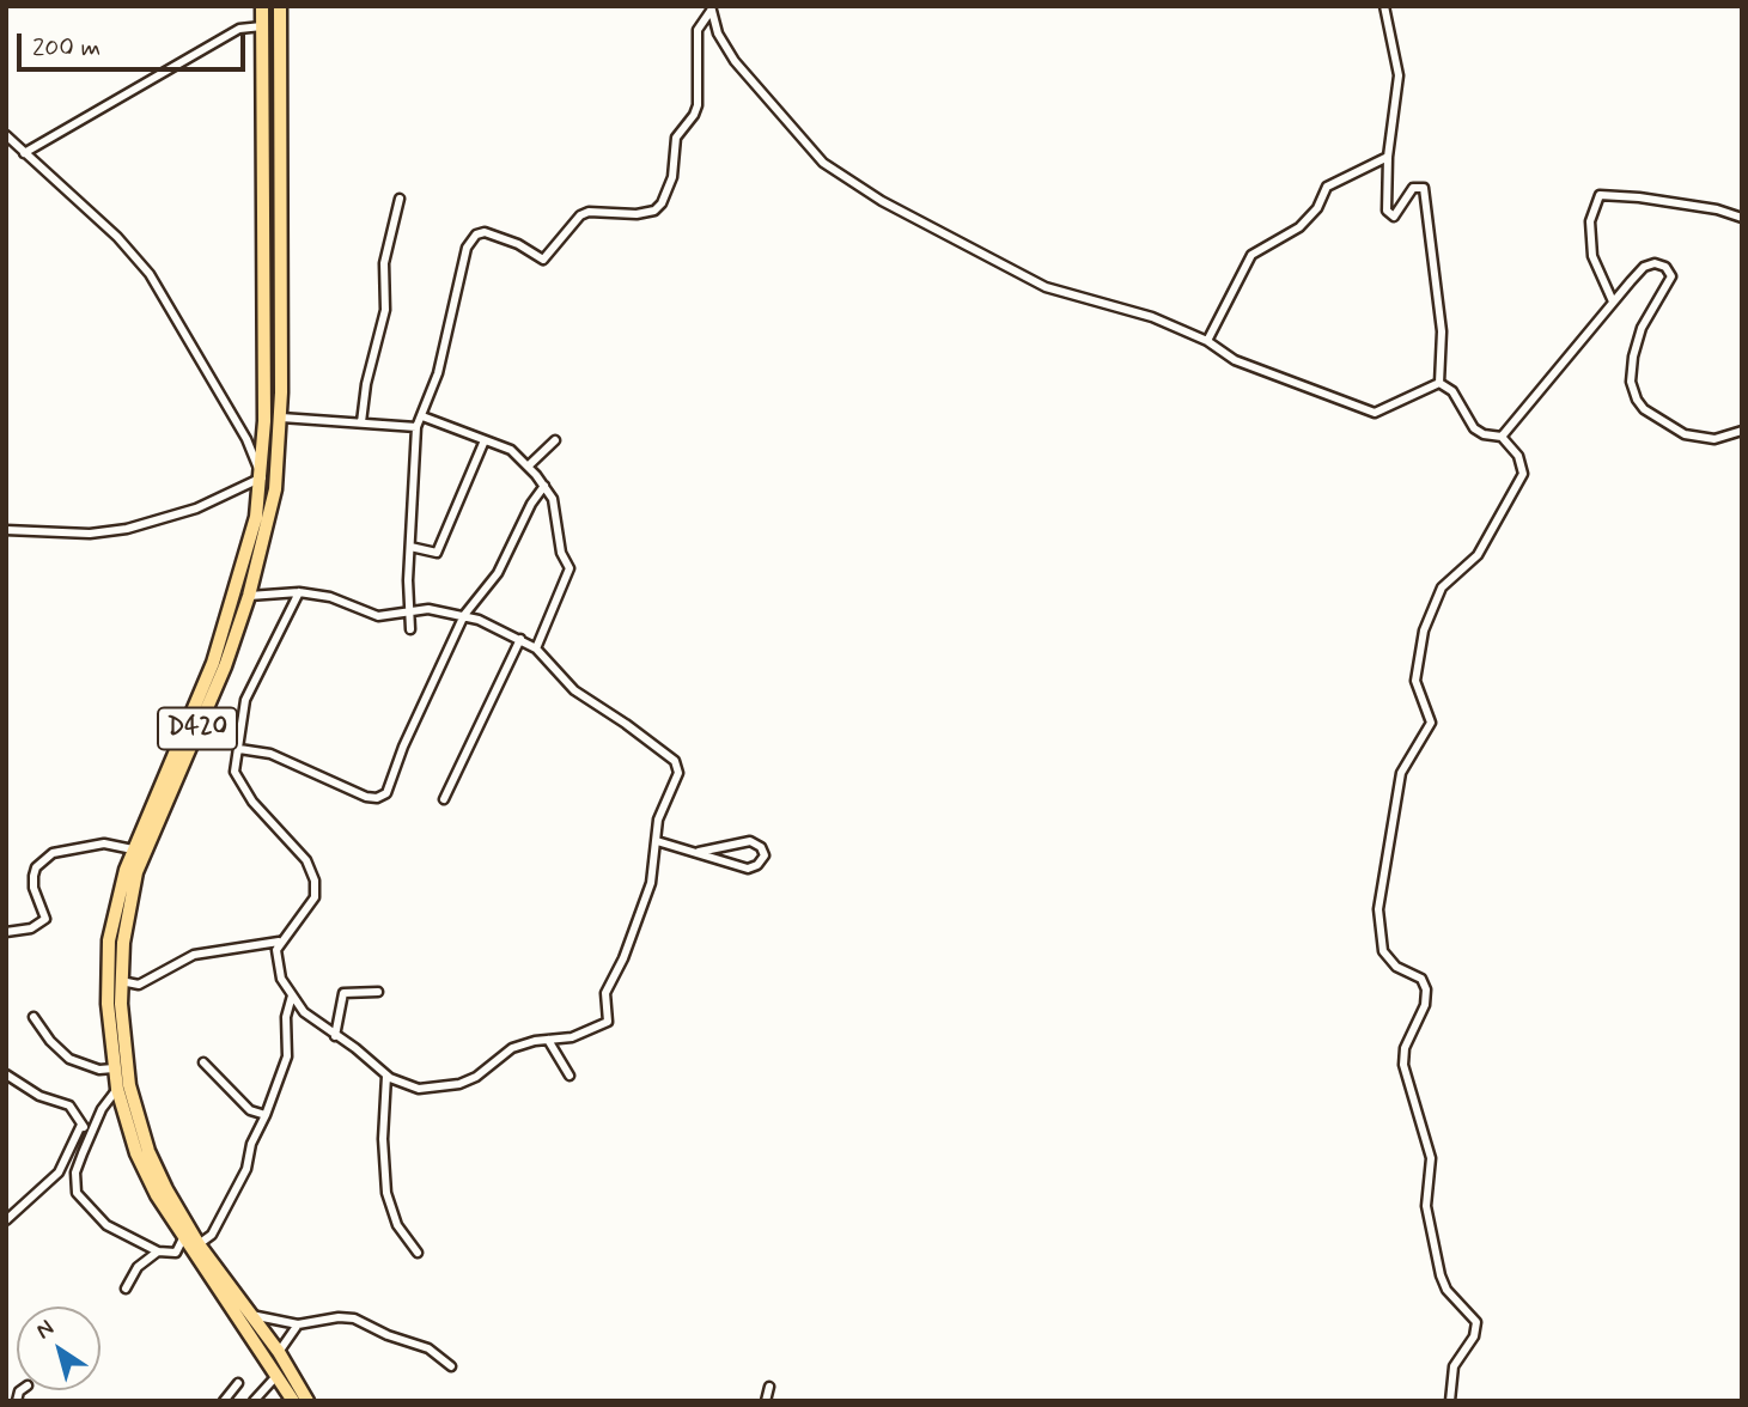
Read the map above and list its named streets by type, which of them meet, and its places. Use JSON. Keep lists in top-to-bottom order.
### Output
{
  "streets": {
    "highway": ["D420"]
  },
  "scale_bar": "200 m",
  "north": "top left"
}
